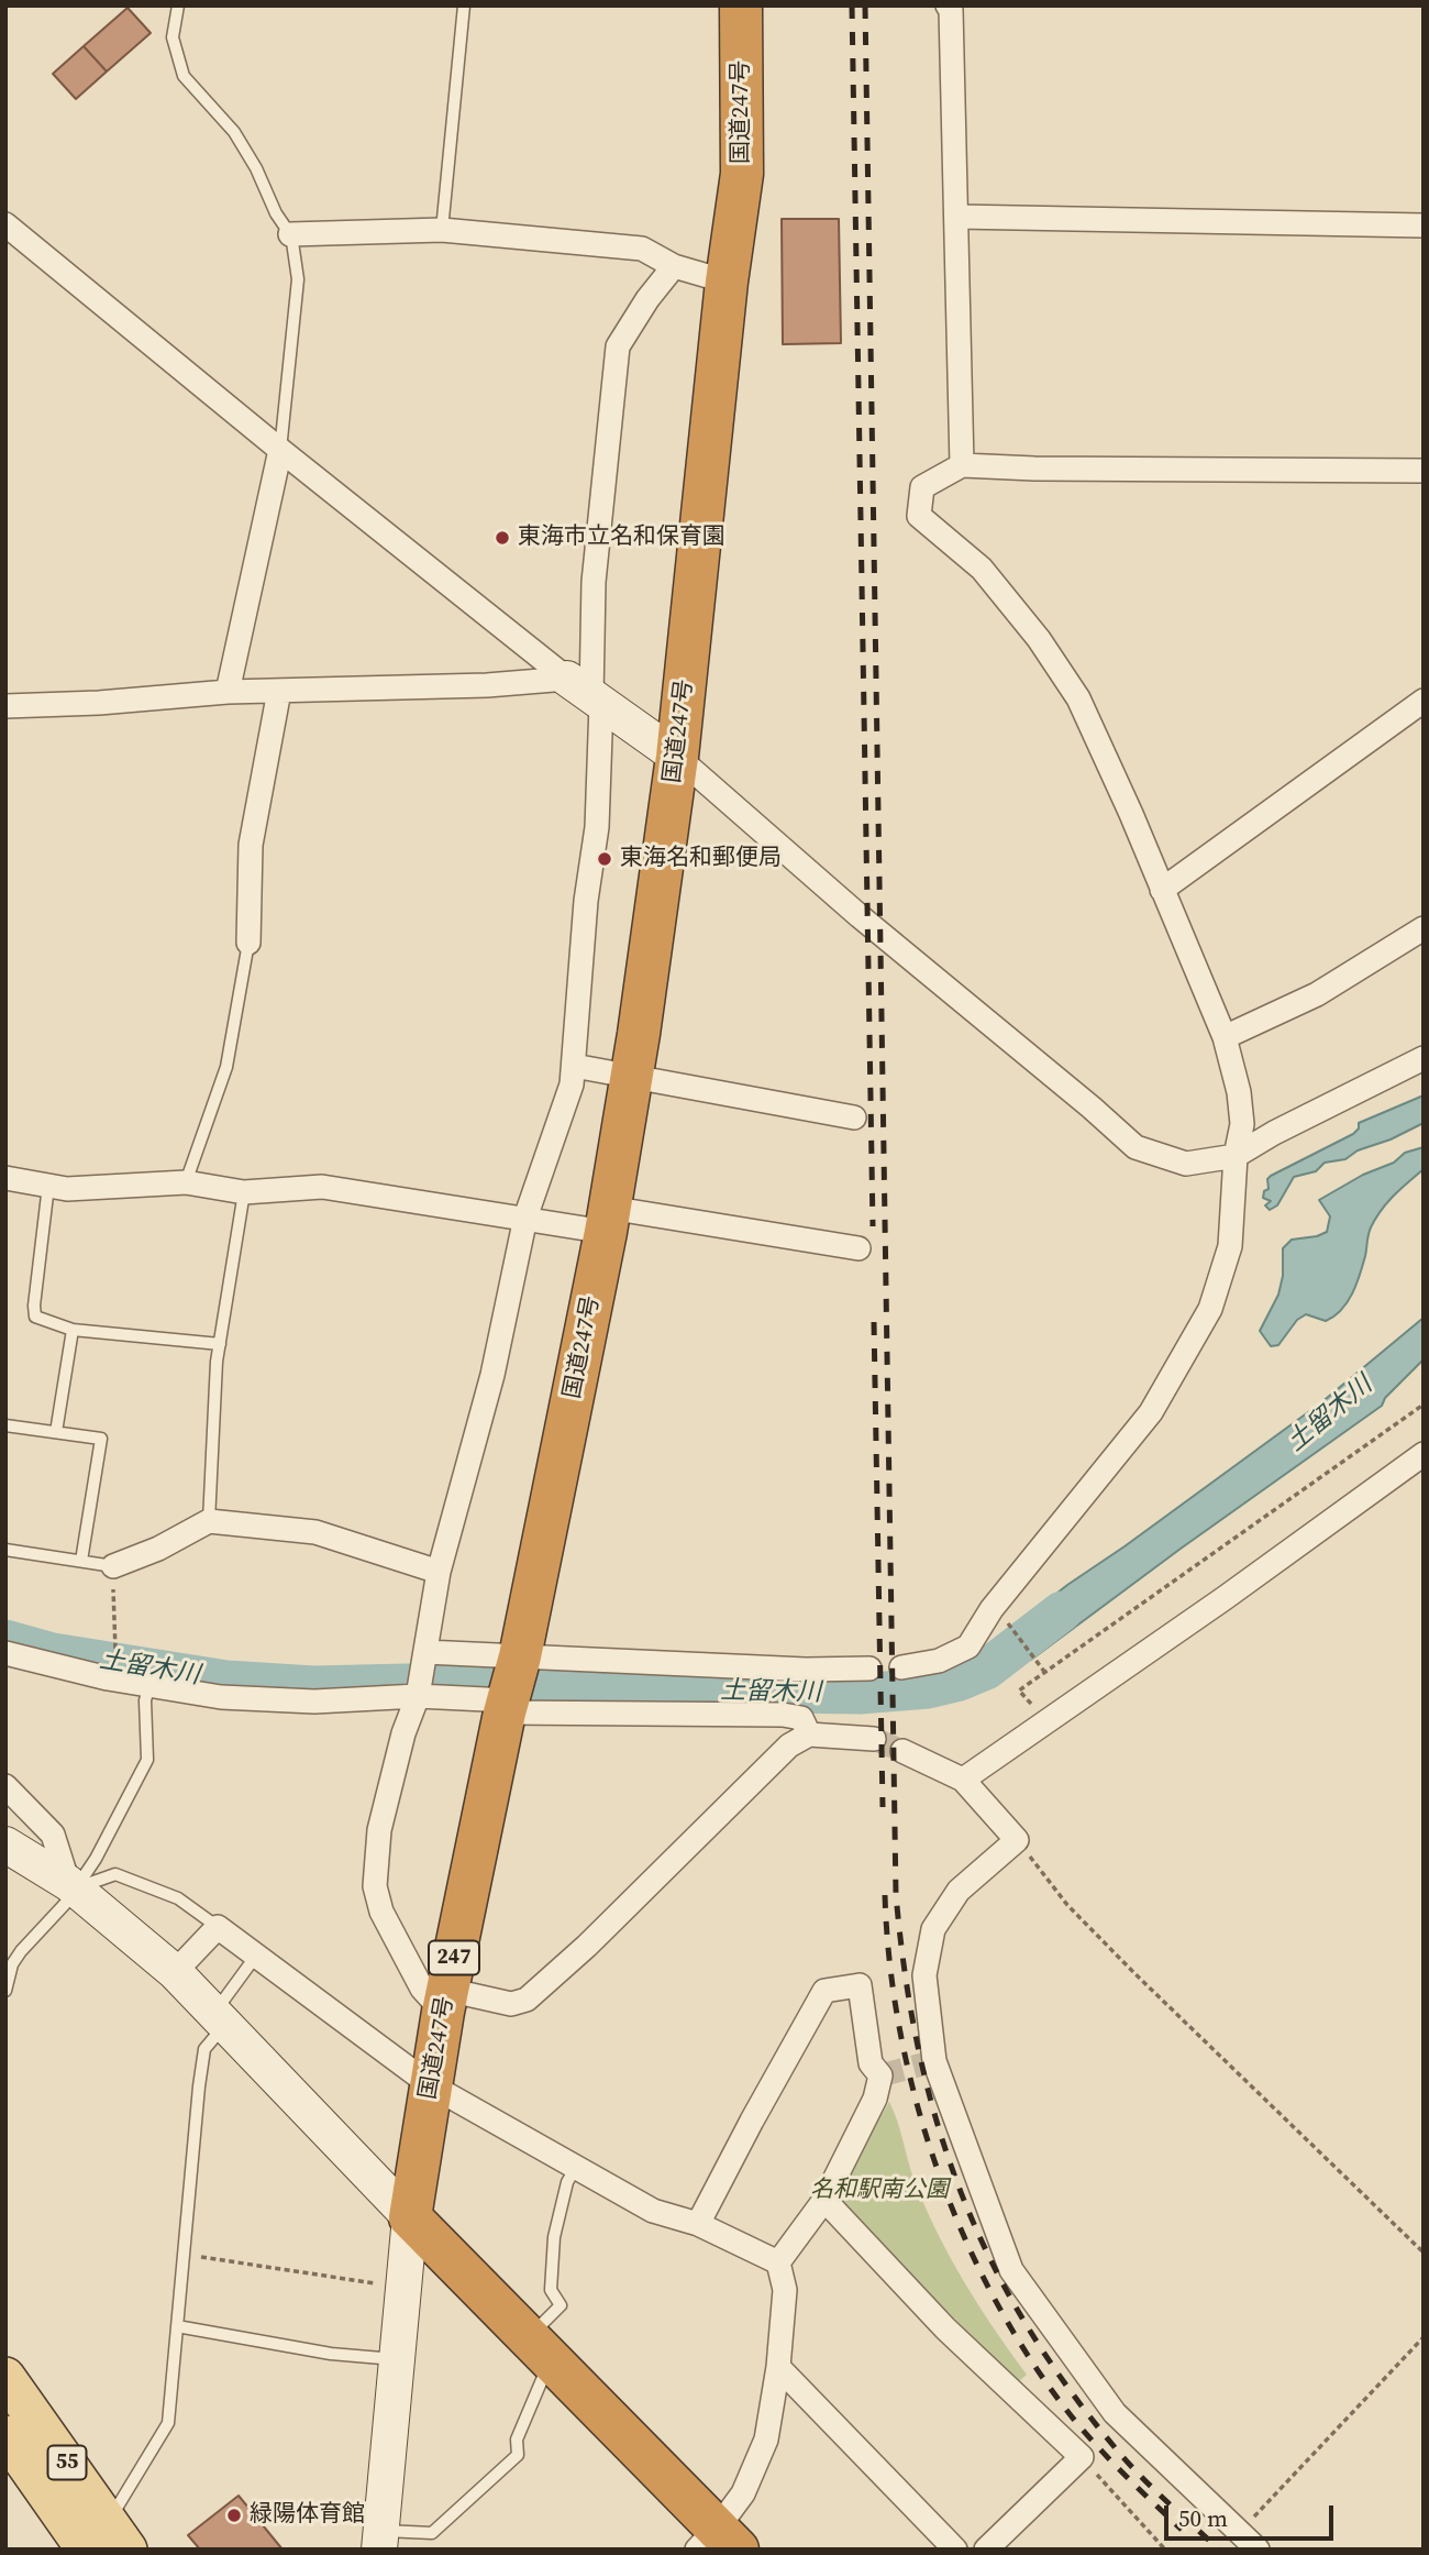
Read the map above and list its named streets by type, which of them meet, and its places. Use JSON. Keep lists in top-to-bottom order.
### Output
{
  "streets": {
    "highway": ["国道247号", "247"],
    "main road": ["55"]
  },
  "water": ["土留木川"],
  "parks": ["名和駅南公園"],
  "places": ["東海市立名和保育園", "東海名和郵便局", "緑陽体育館"],
  "scale_bar": "50 m"
}
